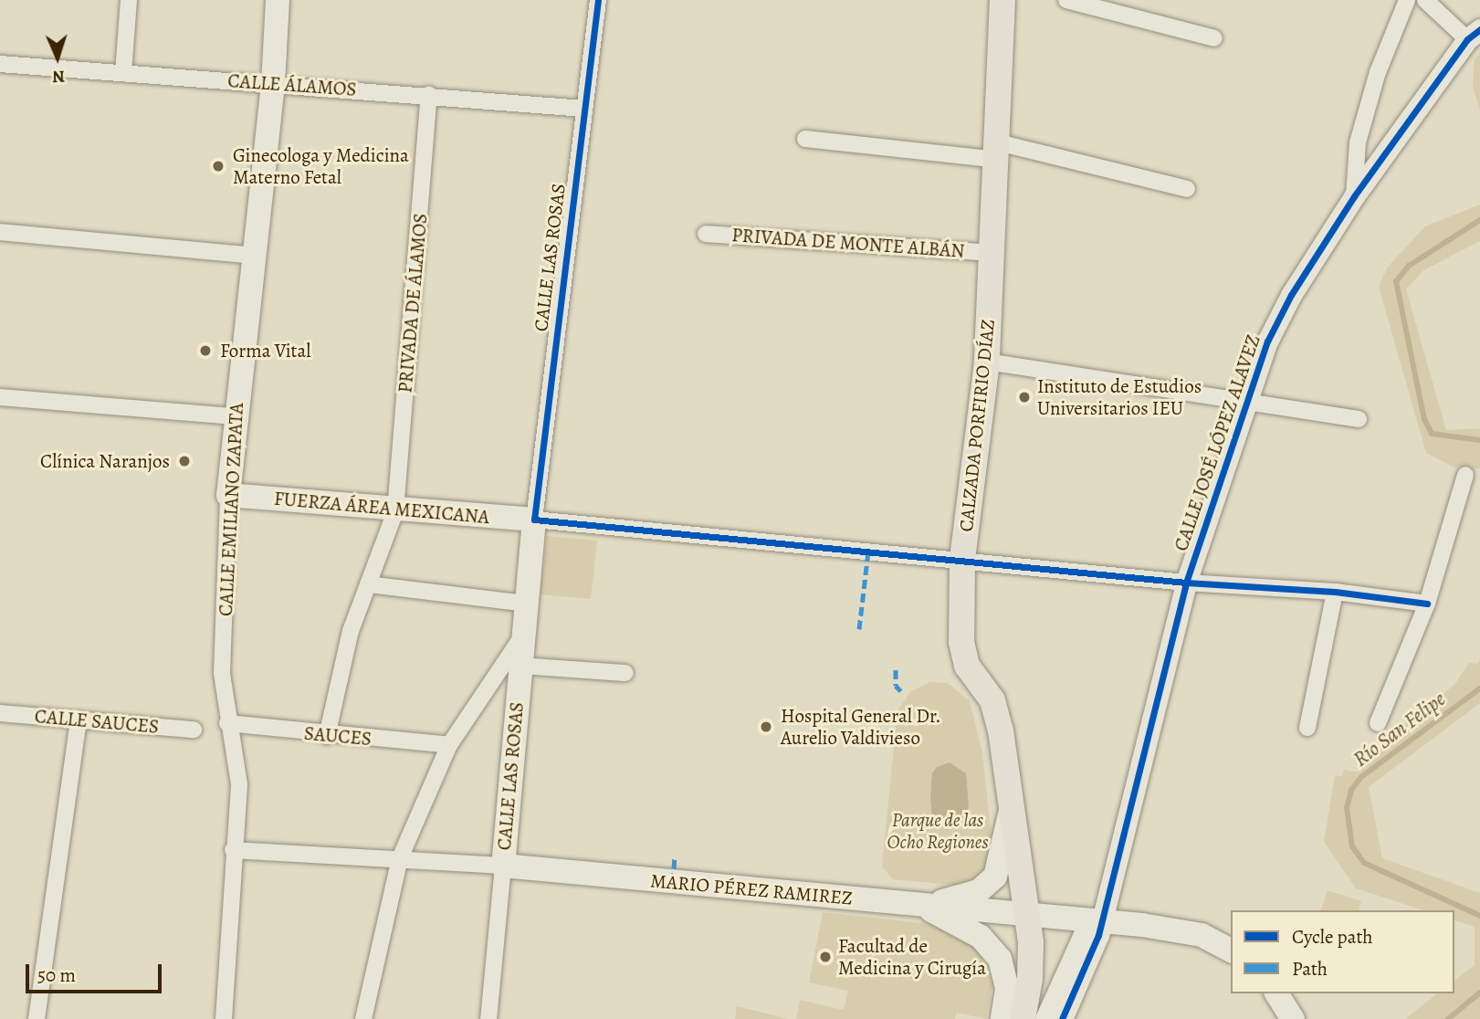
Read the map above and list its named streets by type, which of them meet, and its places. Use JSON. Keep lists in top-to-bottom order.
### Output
{
  "streets": {
    "main road": [
      "CALLE LAS ROSAS",
      "CALZADA PORFIRIO DÍAZ",
      "FUERZA ÁREA MEXICANA",
      "CALLE EMILIANO ZAPATA",
      "MARIO PÉREZ RAMIREZ"
    ],
    "street": [
      "CALLE ÁLAMOS",
      "PRIVADA DE MONTE ALBÁN",
      "PRIVADA DE ÁLAMOS",
      "CALLE JOSÉ LÓPEZ ALAVEZ",
      "CALLE SAUCES",
      "SAUCES"
    ]
  },
  "crossings": [
    ["CALLE ÁLAMOS", "CALLE LAS ROSAS"],
    ["CALLE ÁLAMOS", "PRIVADA DE ÁLAMOS"],
    ["CALLE ÁLAMOS", "CALLE EMILIANO ZAPATA"],
    ["PRIVADA DE MONTE ALBÁN", "CALZADA PORFIRIO DÍAZ"],
    ["CALLE LAS ROSAS", "FUERZA ÁREA MEXICANA"],
    ["CALLE LAS ROSAS", "MARIO PÉREZ RAMIREZ"],
    ["PRIVADA DE ÁLAMOS", "FUERZA ÁREA MEXICANA"],
    ["PRIVADA DE ÁLAMOS", "SAUCES"],
    ["CALZADA PORFIRIO DÍAZ", "MARIO PÉREZ RAMIREZ"],
    ["CALLE JOSÉ LÓPEZ ALAVEZ", "MARIO PÉREZ RAMIREZ"],
    ["FUERZA ÁREA MEXICANA", "CALLE EMILIANO ZAPATA"],
    ["CALLE EMILIANO ZAPATA", "SAUCES"],
    ["CALLE EMILIANO ZAPATA", "MARIO PÉREZ RAMIREZ"]
  ],
  "water": ["Río San Felipe"],
  "parks": ["Parque de las Ocho Regiones"],
  "places": [
    "Ginecologa y Medicina Materno Fetal",
    "Forma Vital",
    "Instituto de Estudios Universitarios IEU",
    "Clínica Naranjos",
    "Hospital General Dr. Aurelio Valdivieso",
    "Facultad de Medicina y Cirugía"
  ],
  "legend": ["Cycle path", "Path"],
  "scale_bar": "50 m",
  "north": "bottom"
}
